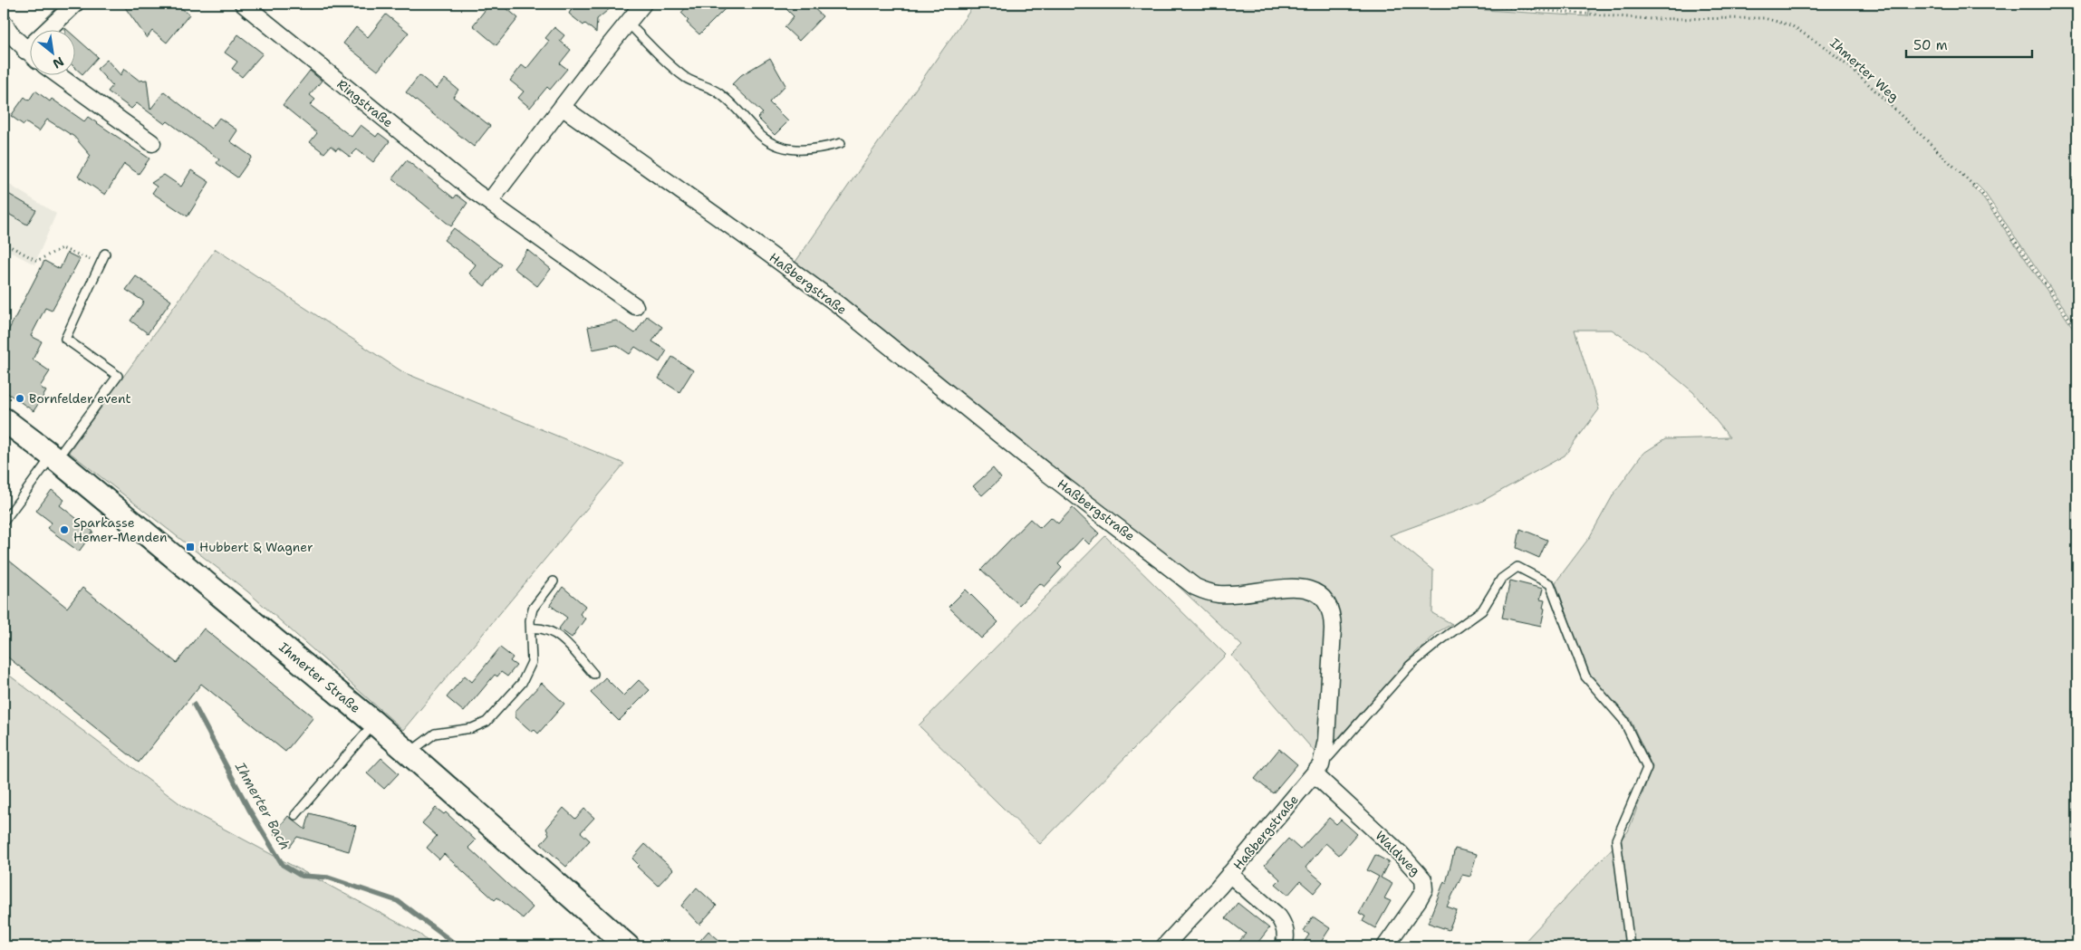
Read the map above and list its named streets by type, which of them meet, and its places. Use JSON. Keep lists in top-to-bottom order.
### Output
{
  "streets": {
    "main road": ["Ihmerter Straße"],
    "street": ["Ringstraße", "Haßbergstraße", "Waldweg"],
    "path": ["Ihmerter Weg"]
  },
  "crossings": [
    ["Haßbergstraße", "Waldweg"]
  ],
  "water": ["Ihmerter Bach"],
  "places": {
    "other": ["Bornfelder event", "Sparkasse Hemer-Menden"],
    "transit": ["Hubbert & Wagner"]
  },
  "scale_bar": "50 m",
  "north": "bottom right"
}
